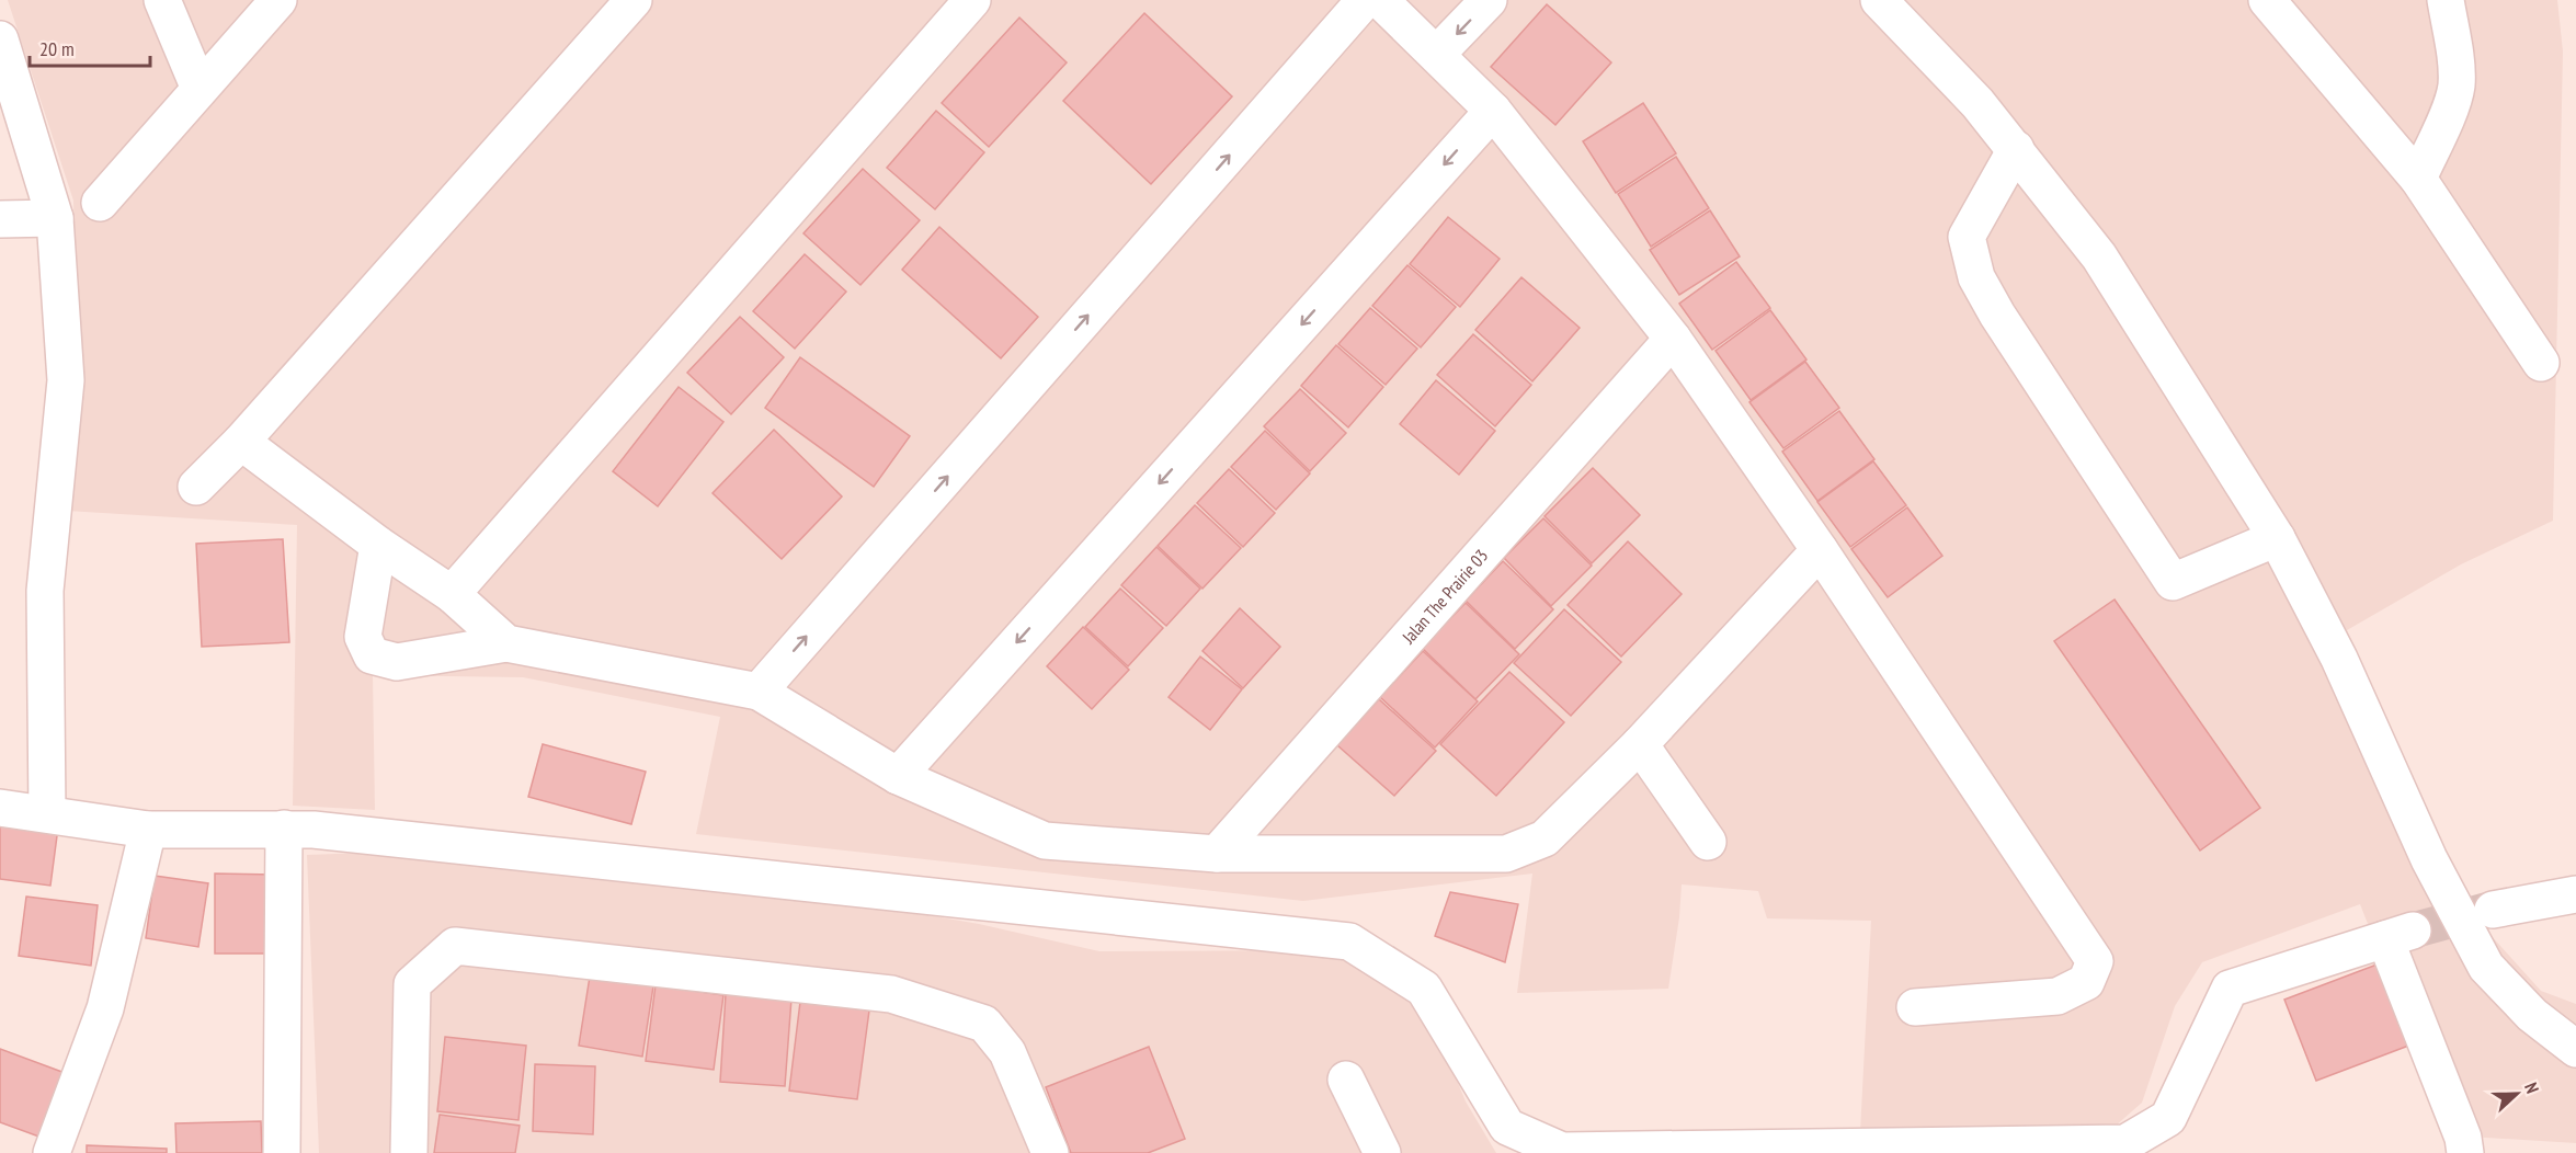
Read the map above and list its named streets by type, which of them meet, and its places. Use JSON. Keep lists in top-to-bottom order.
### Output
{
  "streets": {
    "street": ["Jalan The Prairie 03"]
  },
  "scale_bar": "20 m",
  "north": "right"
}
